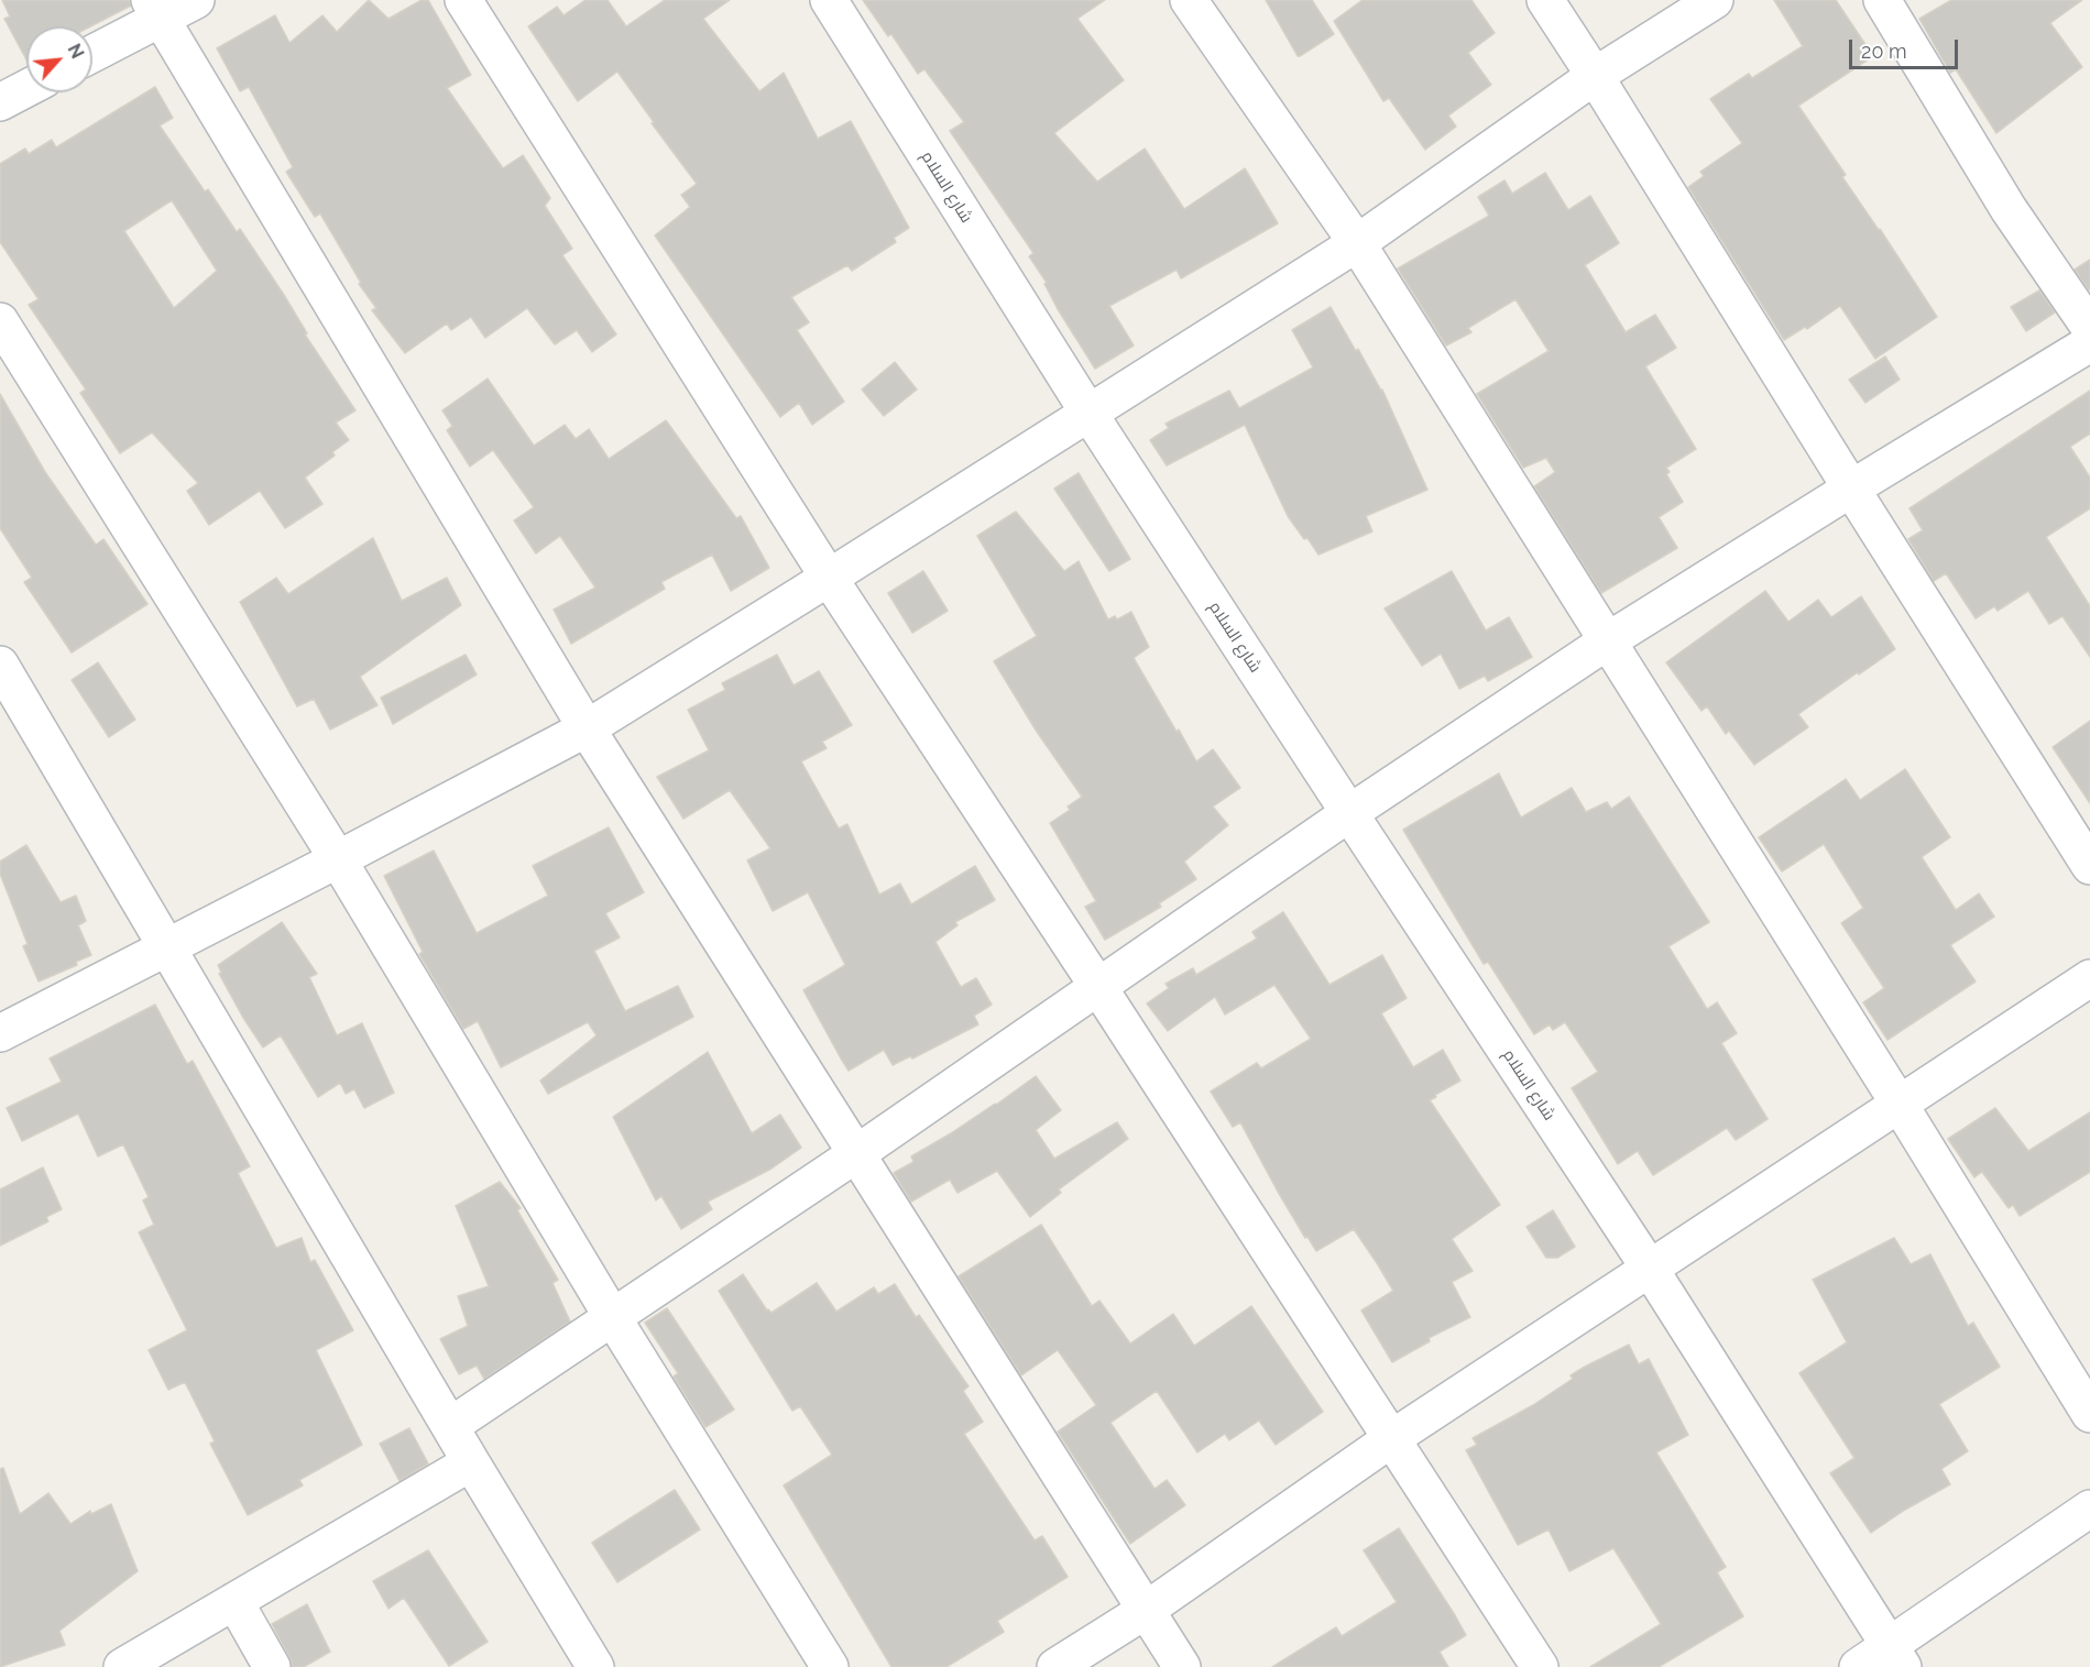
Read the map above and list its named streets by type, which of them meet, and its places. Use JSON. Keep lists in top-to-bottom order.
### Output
{
  "streets": {
    "street": ["شارع السلام"]
  },
  "scale_bar": "20 m",
  "north": "top right"
}
